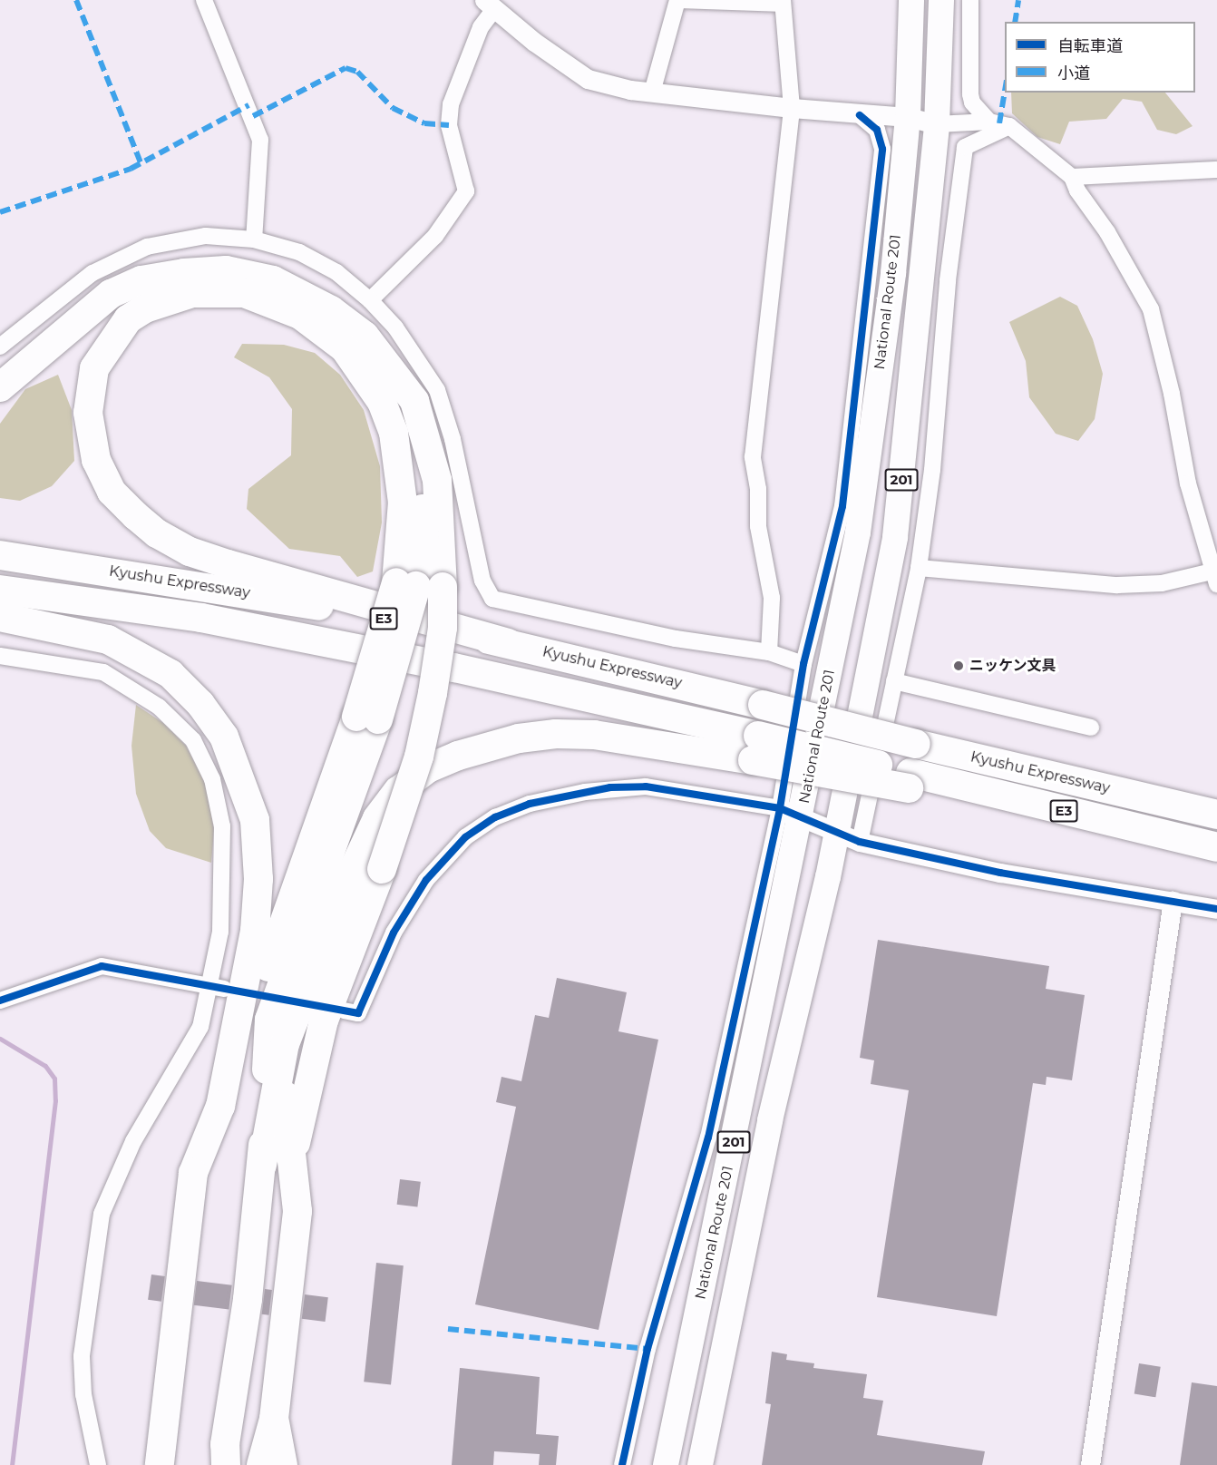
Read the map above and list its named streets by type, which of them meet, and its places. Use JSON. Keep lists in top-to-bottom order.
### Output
{
  "streets": {
    "highway": [
      "National Route 201",
      "201",
      "Kyushu Expressway",
      "E3"
    ]
  },
  "places": ["ニッケン文具"],
  "legend": ["自転車道", "小道"]
}
